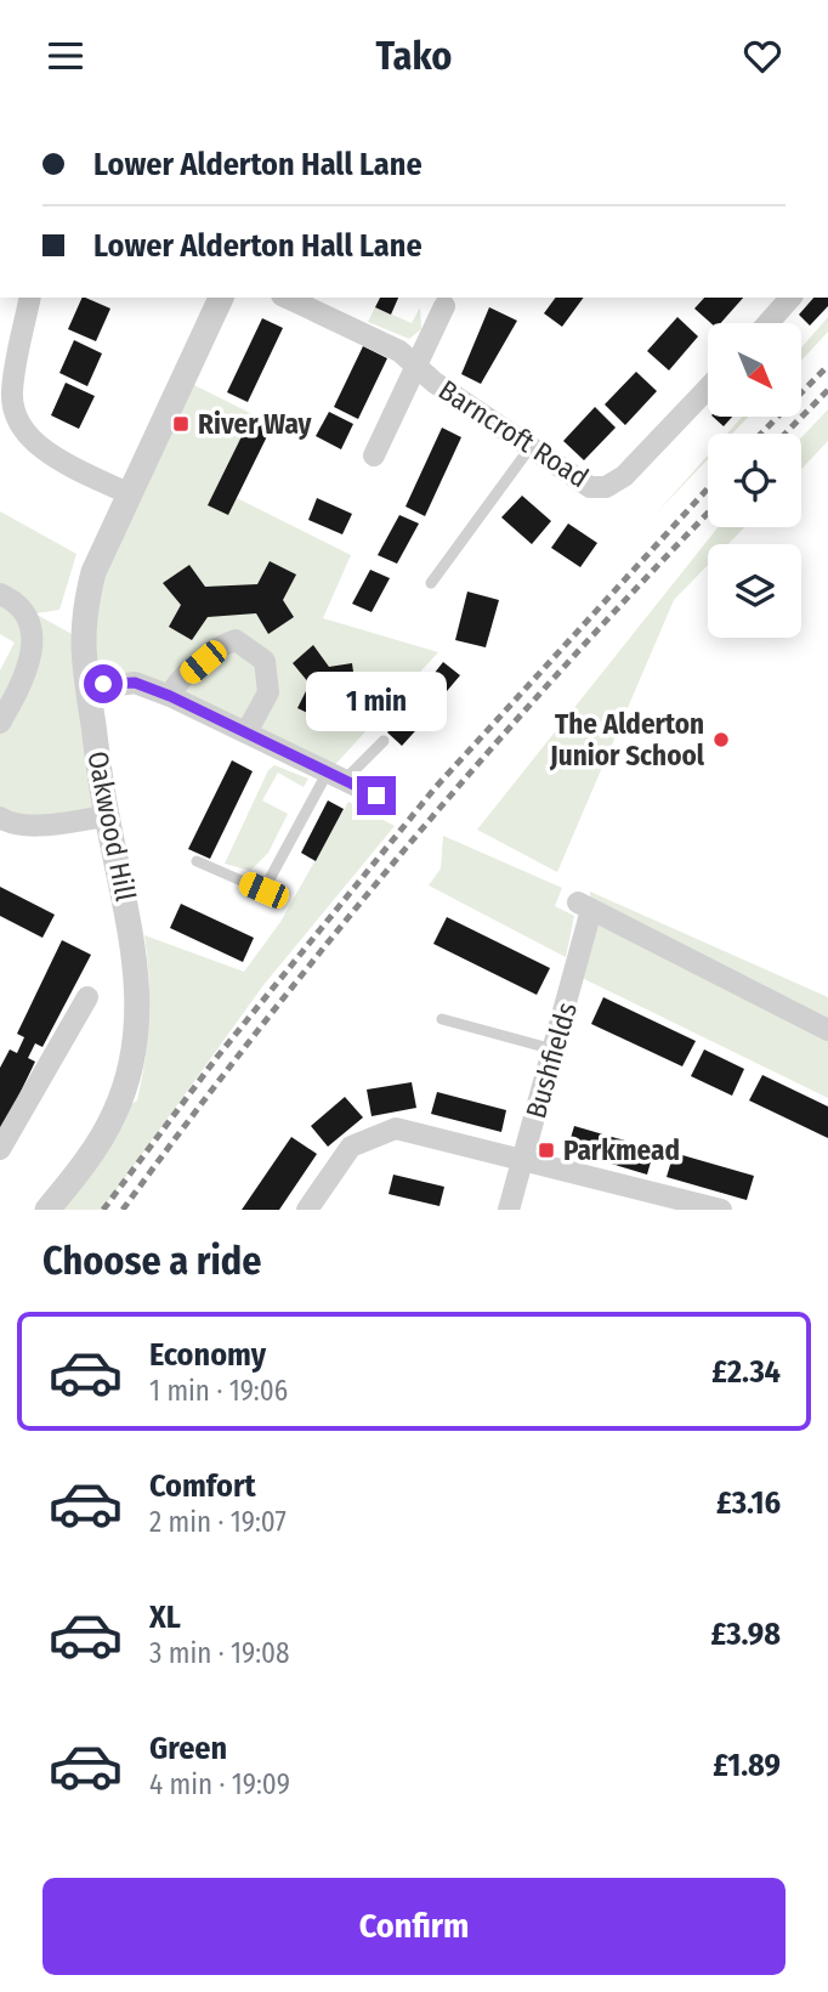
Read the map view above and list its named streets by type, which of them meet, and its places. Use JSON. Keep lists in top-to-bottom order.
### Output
{
  "streets": {
    "street": ["Barncroft Road", "Oakwood Hill", "Bushfields"]
  },
  "places": {
    "transit": ["River Way", "Parkmead"],
    "other": ["The Alderton Junior School"]
  },
  "north": "bottom right",
  "page": {
    "header": "Tako",
    "banner": ["Lower Alderton Hall Lane", "Lower Alderton Hall Lane"],
    "bubble": "1 min",
    "heading": "Choose a ride",
    "list": [
      {
        "name": "Economy",
        "note": "1 min · 19:06",
        "value": "£2.34"
      },
      {
        "name": "Comfort",
        "note": "2 min · 19:07",
        "value": "£3.16"
      },
      {
        "name": "XL",
        "note": "3 min · 19:08",
        "value": "£3.98"
      },
      {
        "name": "Green",
        "note": "4 min · 19:09",
        "value": "£1.89"
      }
    ],
    "buttons": "Confirm"
  }
}
